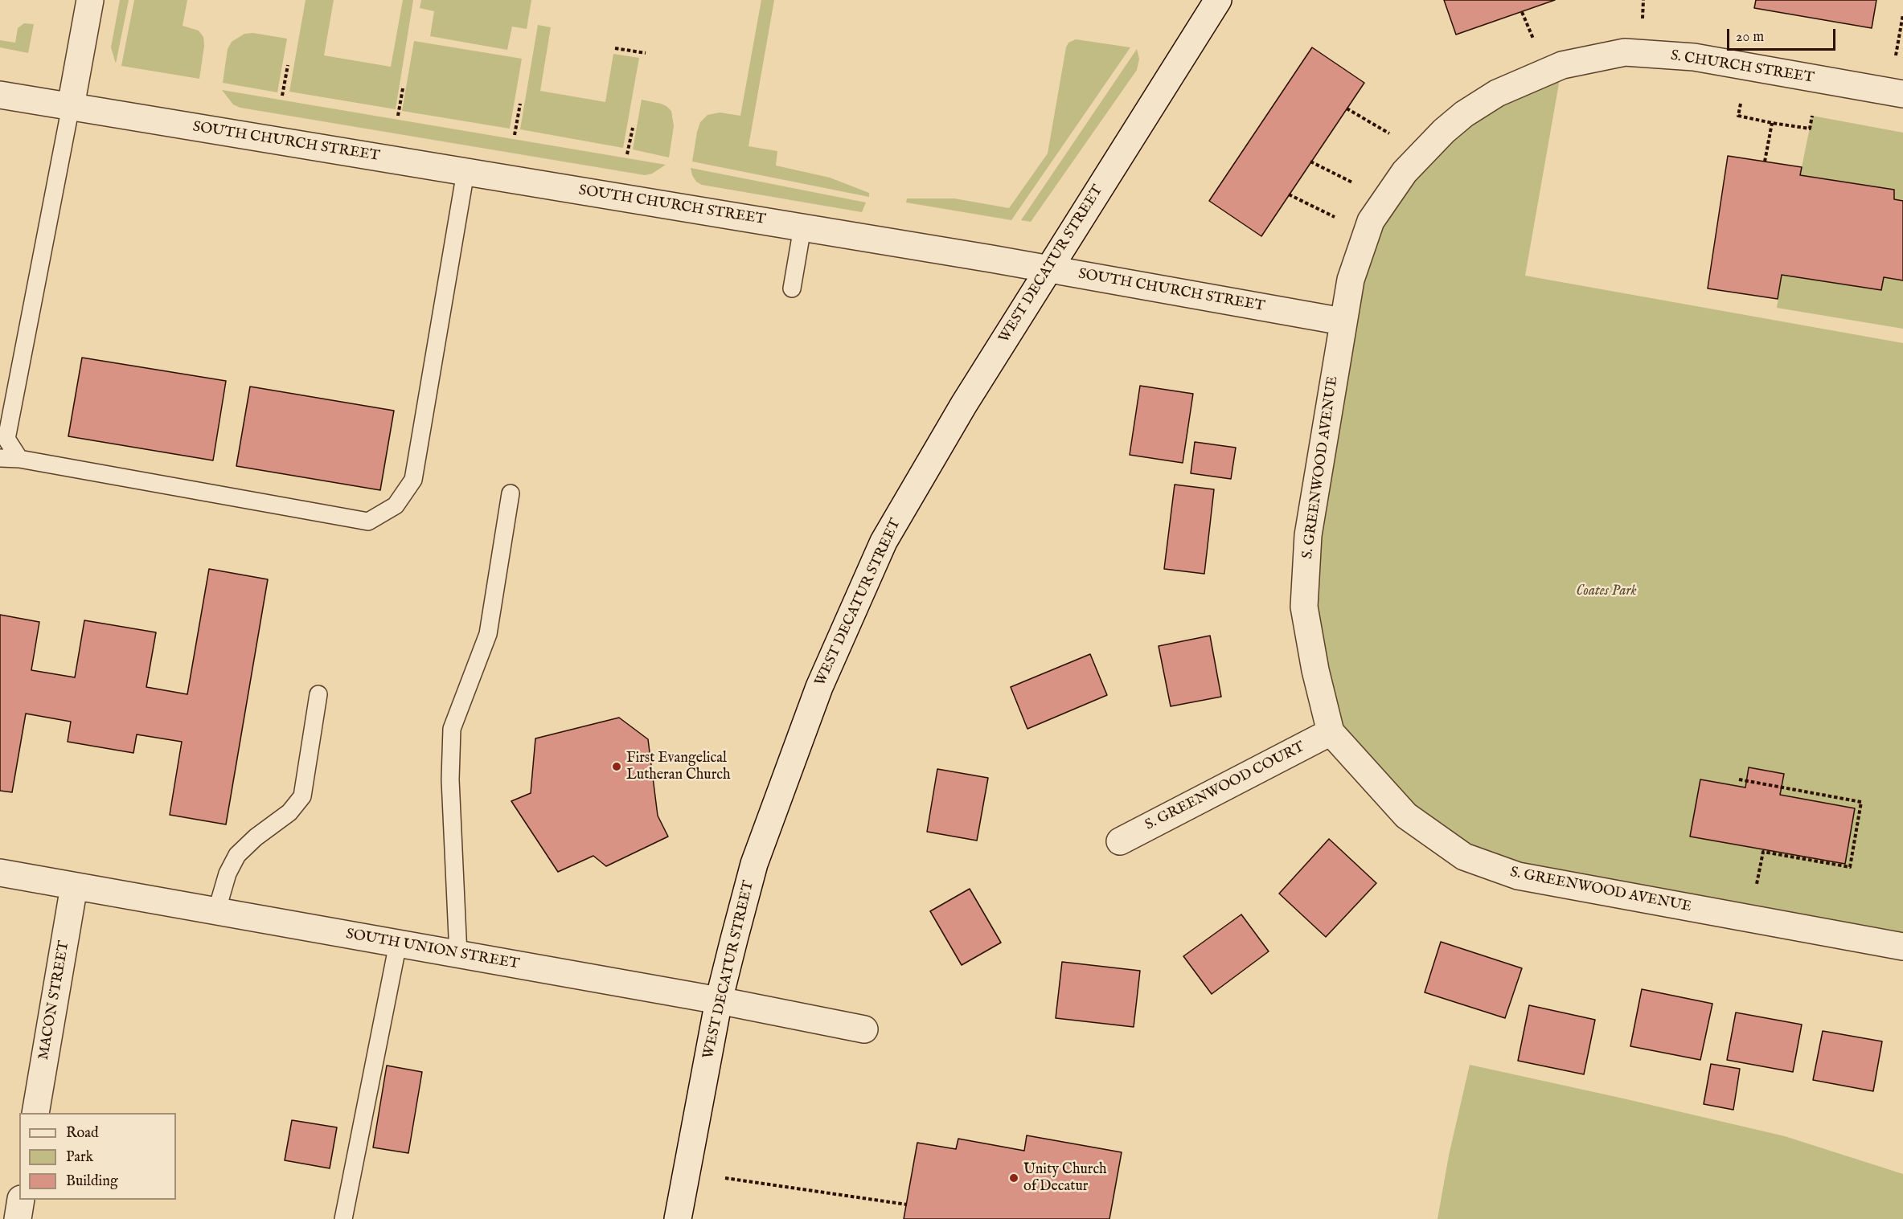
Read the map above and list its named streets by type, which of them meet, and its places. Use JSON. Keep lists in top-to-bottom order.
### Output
{
  "streets": {
    "street": [
      "S. CHURCH STREET",
      "SOUTH CHURCH STREET",
      "WEST DECATUR STREET",
      "S. GREENWOOD AVENUE",
      "S. GREENWOOD COURT",
      "SOUTH UNION STREET",
      "MACON STREET"
    ]
  },
  "crossings": [
    ["S. CHURCH STREET", "SOUTH CHURCH STREET"],
    ["S. CHURCH STREET", "S. GREENWOOD AVENUE"],
    ["SOUTH CHURCH STREET", "WEST DECATUR STREET"],
    ["SOUTH CHURCH STREET", "S. GREENWOOD AVENUE"],
    ["WEST DECATUR STREET", "SOUTH UNION STREET"],
    ["S. GREENWOOD AVENUE", "S. GREENWOOD COURT"],
    ["SOUTH UNION STREET", "MACON STREET"]
  ],
  "parks": ["Coates Park"],
  "places": ["First Evangelical Lutheran Church", "Unity Church of Decatur"],
  "legend": ["Road", "Park", "Building"],
  "scale_bar": "20 m"
}
